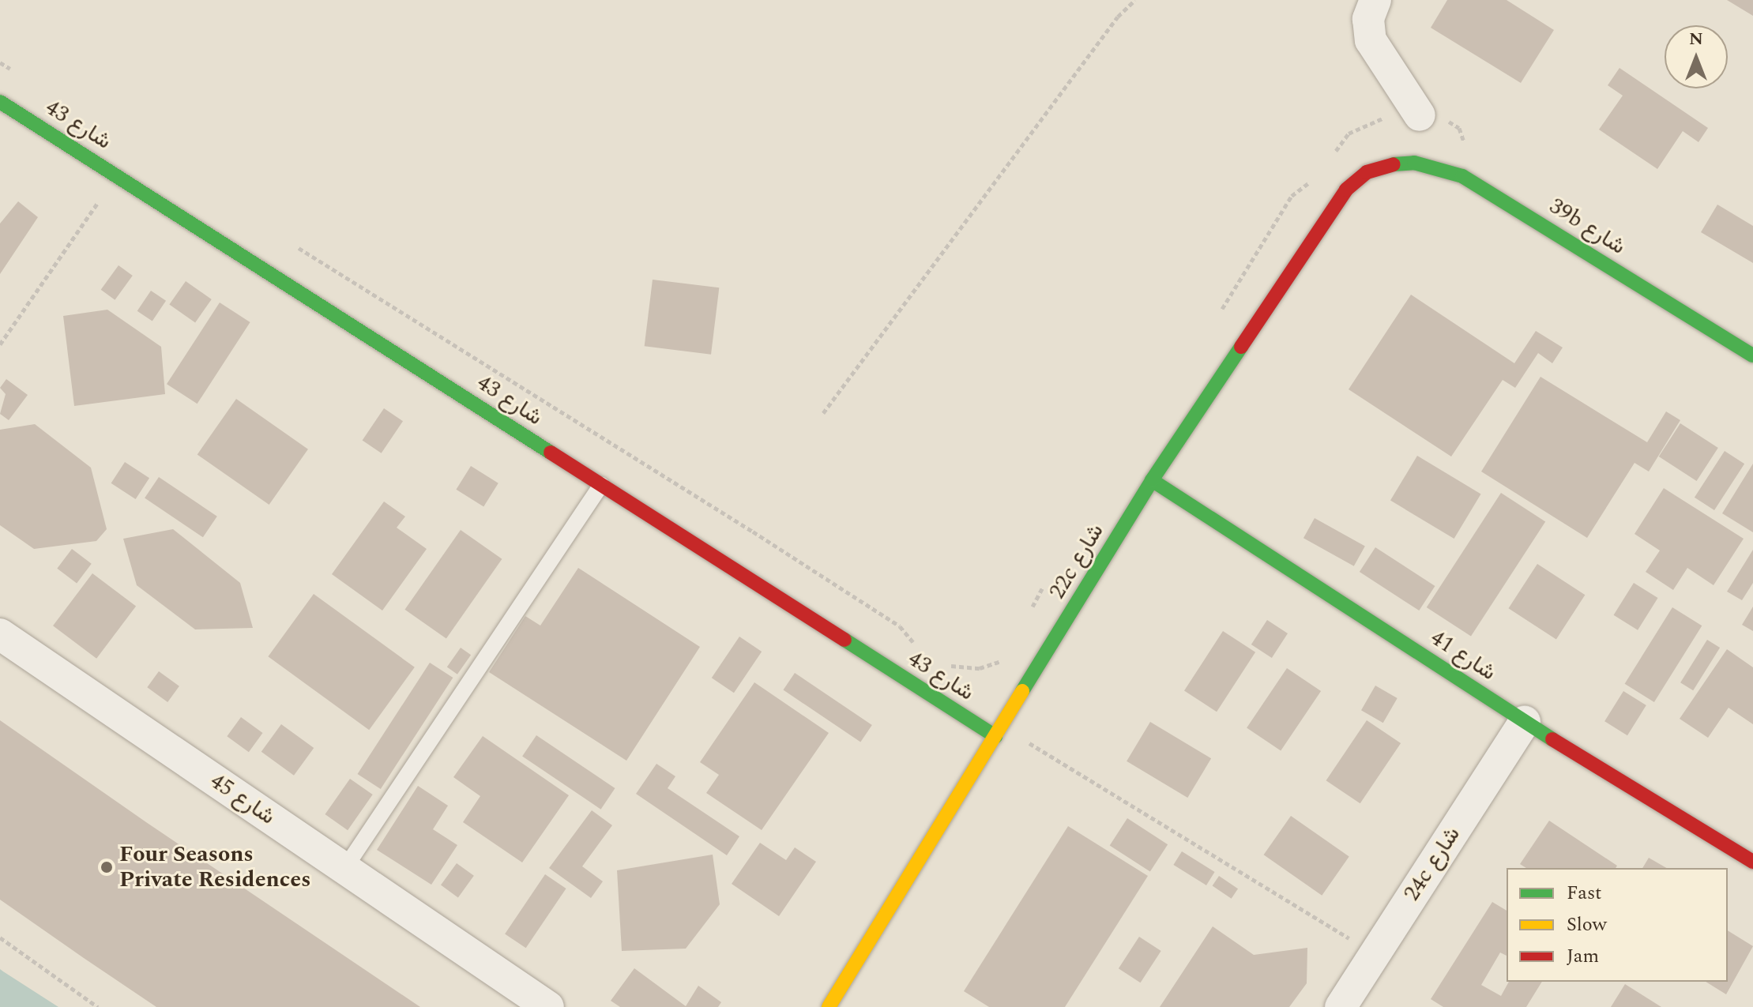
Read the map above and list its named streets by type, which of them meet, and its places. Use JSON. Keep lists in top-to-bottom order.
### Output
{
  "streets": {
    "street": [
      "شارع 43",
      "39b شارع",
      "22c شارع",
      "شارع 41",
      "شارع 45",
      "24c شارع"
    ]
  },
  "crossings": [
    ["شارع 43", "22c شارع"],
    ["39b شارع", "22c شارع"],
    ["22c شارع", "شارع 41"],
    ["شارع 41", "24c شارع"]
  ],
  "places": ["Four Seasons Private Residences"],
  "legend": ["Fast", "Slow", "Jam"],
  "north": "top"
}
